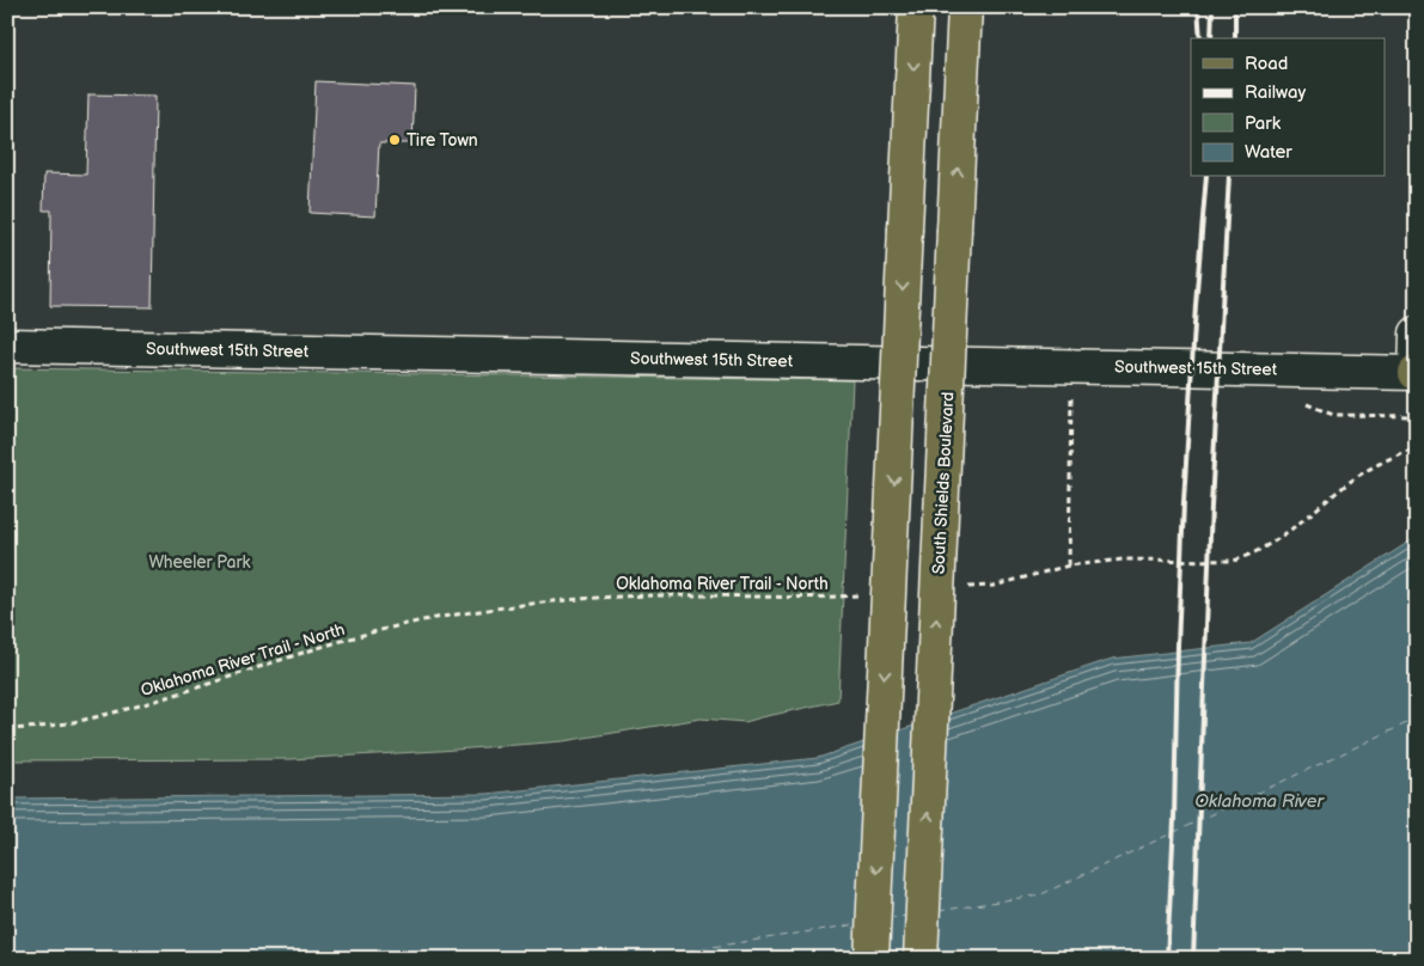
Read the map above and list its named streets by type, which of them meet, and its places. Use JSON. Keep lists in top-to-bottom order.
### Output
{
  "streets": {
    "main road": ["South Shields Boulevard"],
    "street": ["Southwest 15th Street"],
    "path": ["Oklahoma River Trail - North"]
  },
  "water": ["Oklahoma River"],
  "parks": ["Wheeler Park"],
  "places": ["Tire Town"],
  "legend": [
    "Road",
    "Railway",
    "Park",
    "Water"
  ]
}
